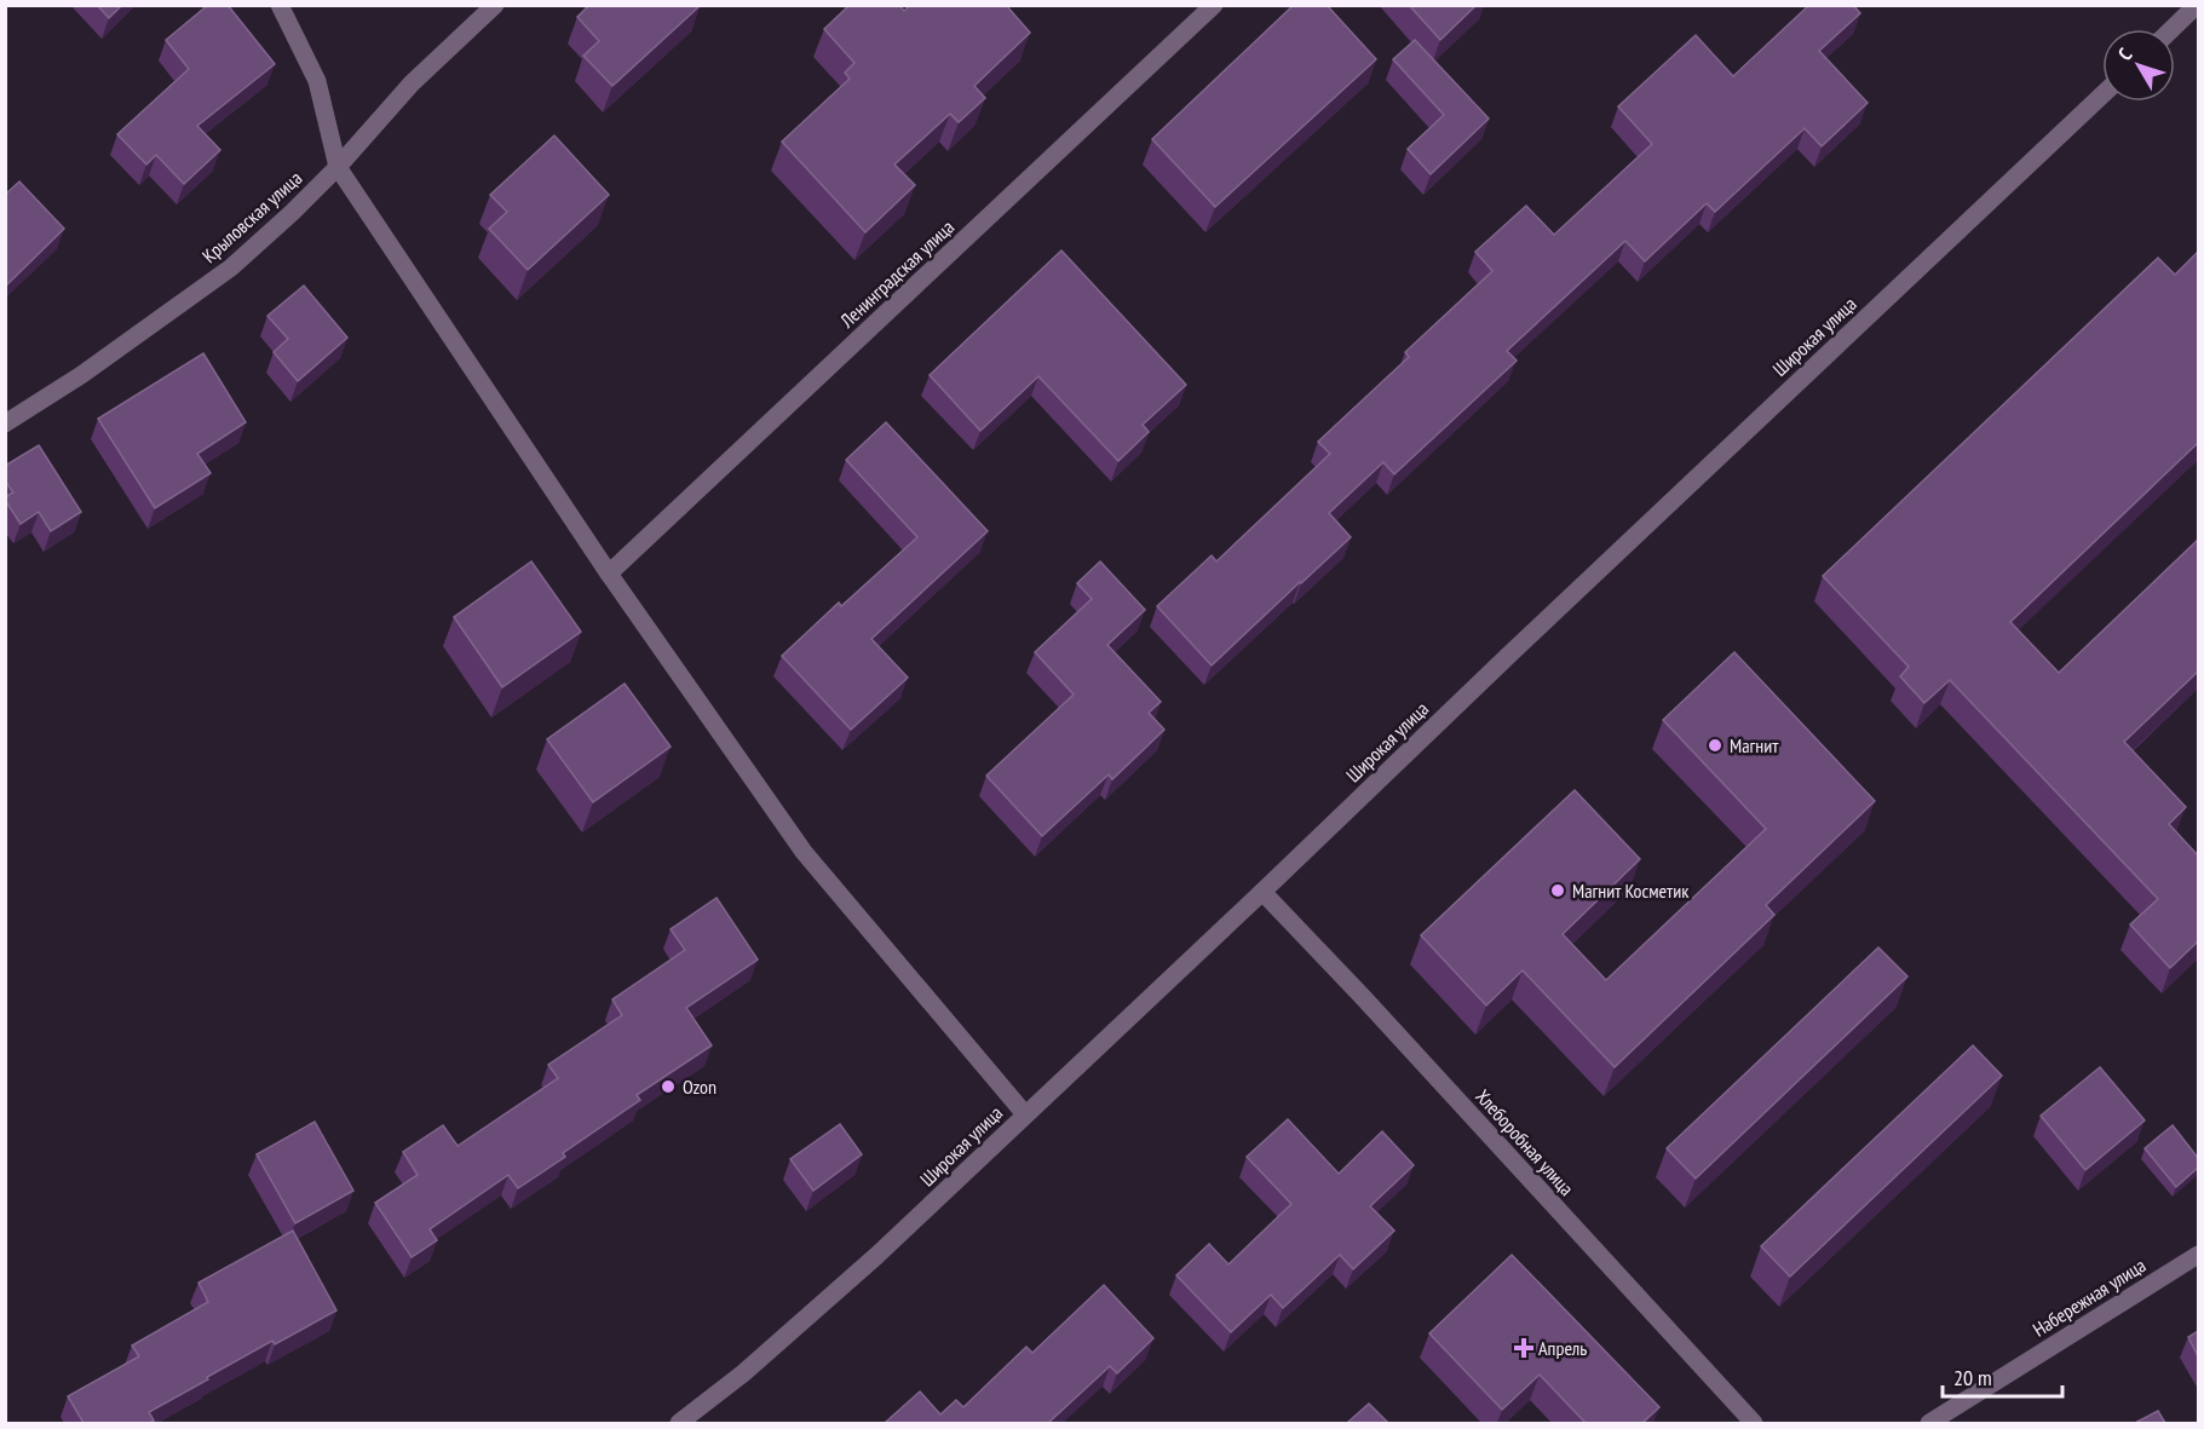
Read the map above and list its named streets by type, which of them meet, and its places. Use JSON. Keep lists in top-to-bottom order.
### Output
{
  "streets": {
    "street": [
      "Крыловская улица",
      "Ленинградская улица",
      "Широкая улица",
      "Хлеборобная улица",
      "Набережная улица"
    ]
  },
  "crossings": [
    ["Широкая улица", "Хлеборобная улица"]
  ],
  "places": {
    "other": ["Магнит", "Магнит Косметик", "Ozon"],
    "health": ["Апрель"]
  },
  "scale_bar": "20 m",
  "north": "top left"
}
